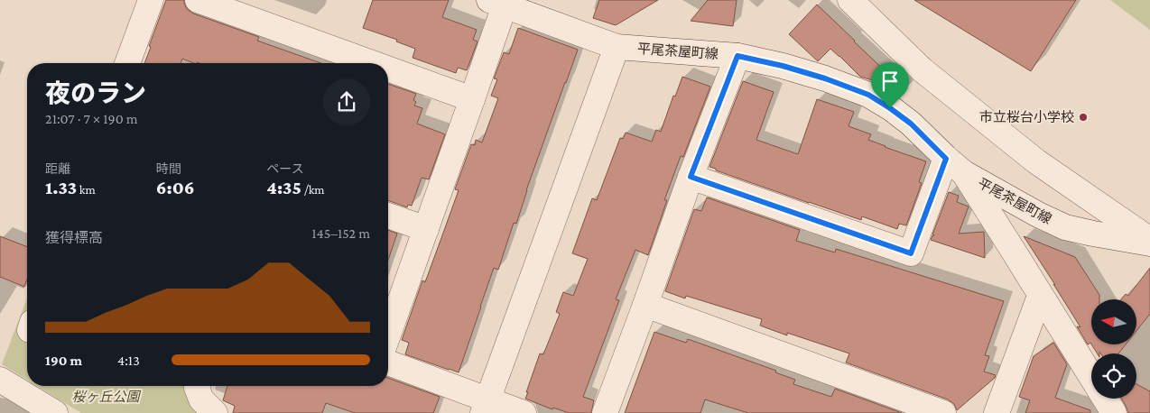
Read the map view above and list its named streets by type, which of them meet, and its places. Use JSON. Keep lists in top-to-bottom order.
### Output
{
  "streets": {
    "street": ["平尾茶屋町線"]
  },
  "parks": ["桜ヶ丘公園"],
  "places": ["市立桜台小学校"],
  "north": "left",
  "page": {
    "heading": ["夜のラン", "21:07 · 7 × 190 m"],
    "stats": [
      ["距離", "1.33 km"],
      ["時間", "6:06"],
      ["ペース", "4:35 /km"]
    ],
    "chart": ["獲得標高", "145–152 m"],
    "list": [
      {
        "name": "190 m",
        "note": "4:13"
      }
    ]
  }
}
